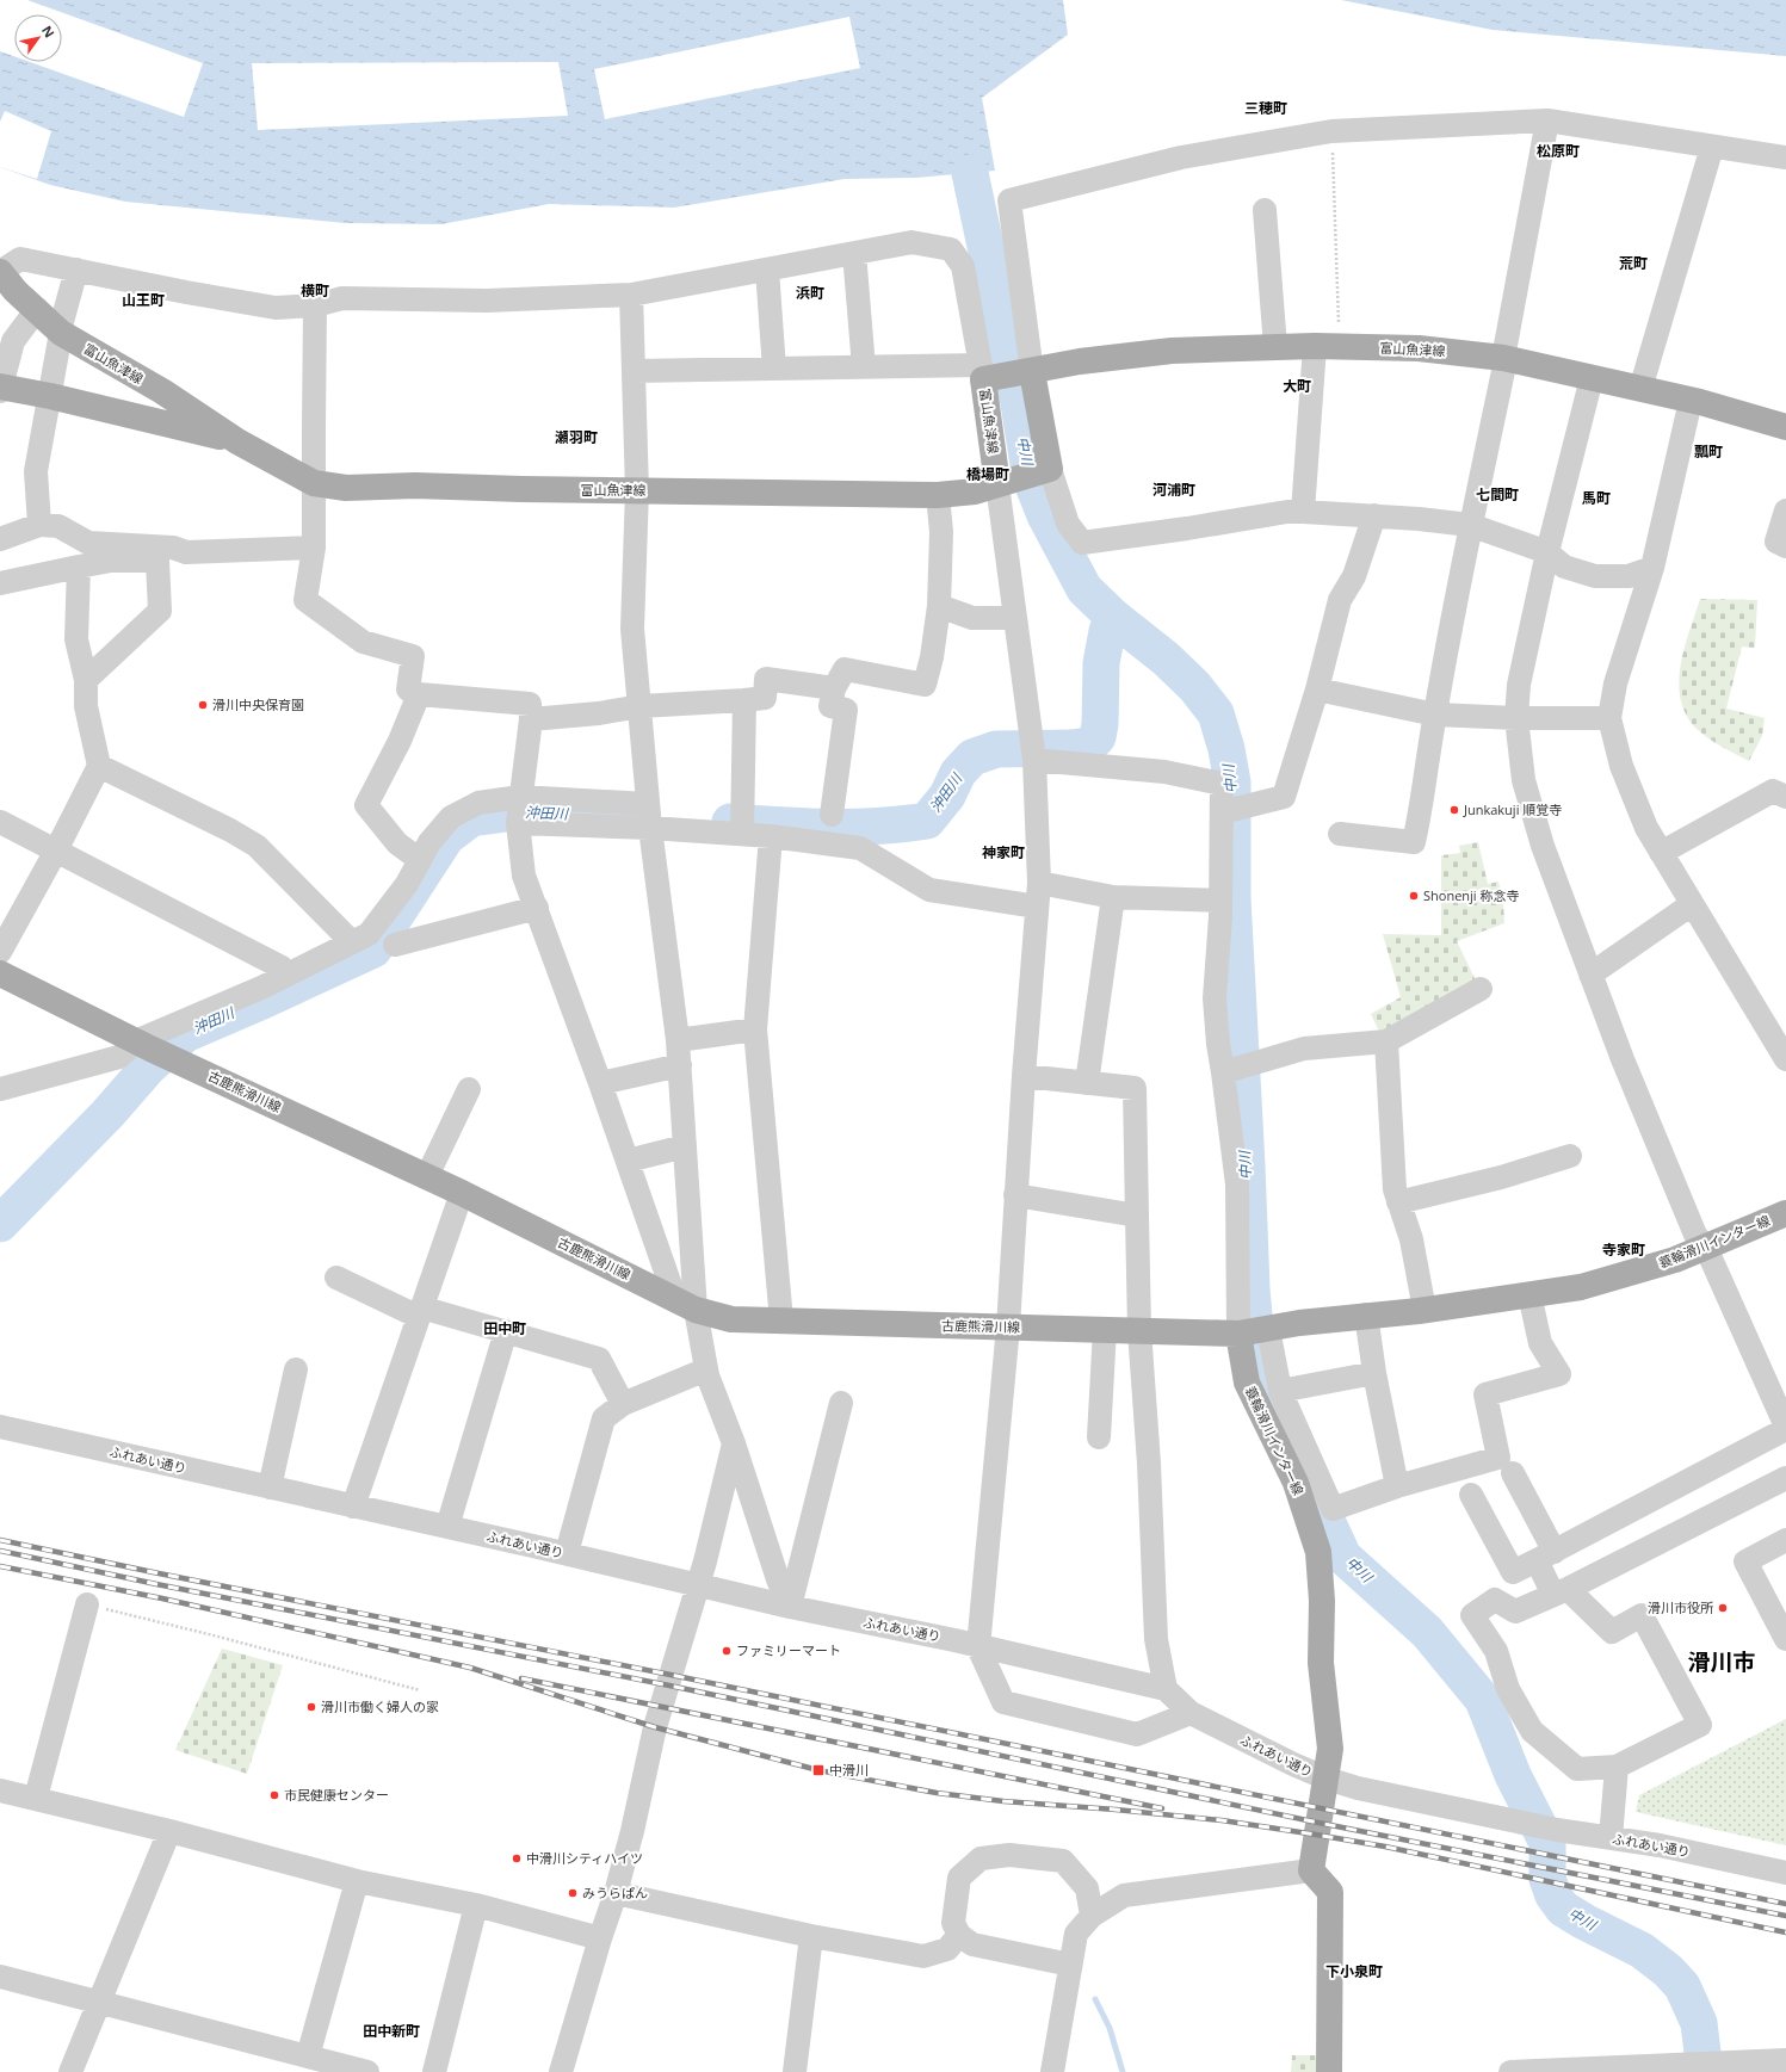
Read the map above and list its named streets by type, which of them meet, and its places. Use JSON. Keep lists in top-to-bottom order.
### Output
{
  "streets": {
    "main road": ["富山魚津線", "古鹿熊滑川線", "蓑輪滑川インター線"],
    "street": ["ふれあい通り"]
  },
  "crossings": [
    ["古鹿熊滑川線", "蓑輪滑川インター線"],
    ["蓑輪滑川インター線", "ふれあい通り"]
  ],
  "districts": [
    "三穂町",
    "松原町",
    "荒町",
    "横町",
    "浜町",
    "山王町",
    "大町",
    "瀬羽町",
    "瓢町",
    "橋場町",
    "河浦町",
    "七間町",
    "馬町",
    "神家町",
    "寺家町",
    "田中町",
    "滑川市",
    "下小泉町",
    "田中新町"
  ],
  "water": ["中川", "沖田川"],
  "places": {
    "other": [
      "滑川中央保育園",
      "Junkakuji 順覚寺",
      "Shonenji 称念寺",
      "滑川市役所",
      "ファミリーマート",
      "滑川市働く婦人の家",
      "市民健康センター",
      "中滑川シティハイツ",
      "みうらぱん"
    ],
    "transit": ["中滑川"]
  },
  "north": "top right"
}
